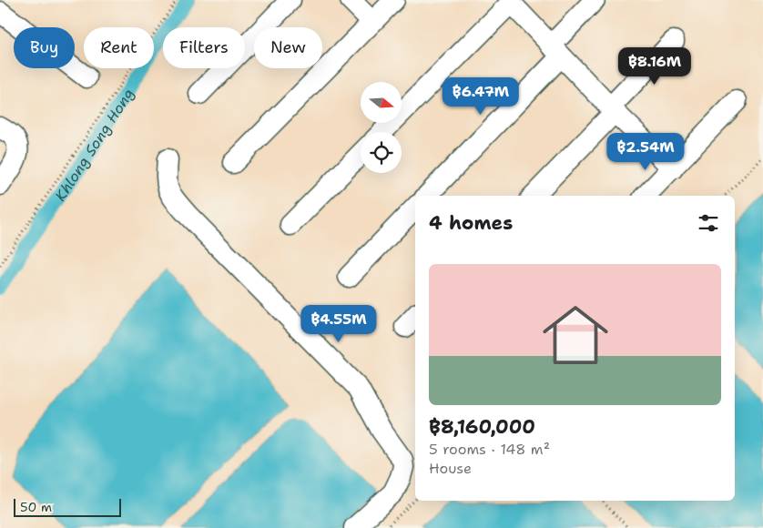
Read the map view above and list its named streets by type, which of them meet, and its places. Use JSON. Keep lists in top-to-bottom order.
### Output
{
  "water": ["Khlong Song Hong"],
  "scale_bar": "50 m",
  "north": "right",
  "page": {
    "chip": [
      "Buy",
      "Rent",
      "Filters",
      "New"
    ],
    "price": [
      "฿8.16M",
      "฿6.47M",
      "฿2.54M",
      "฿4.55M"
    ],
    "heading": "4 homes",
    "list": [
      {
        "name": "฿8,160,000",
        "note": "5 rooms · 148 m² · House"
      }
    ],
    "scale": "50 m"
  }
}
